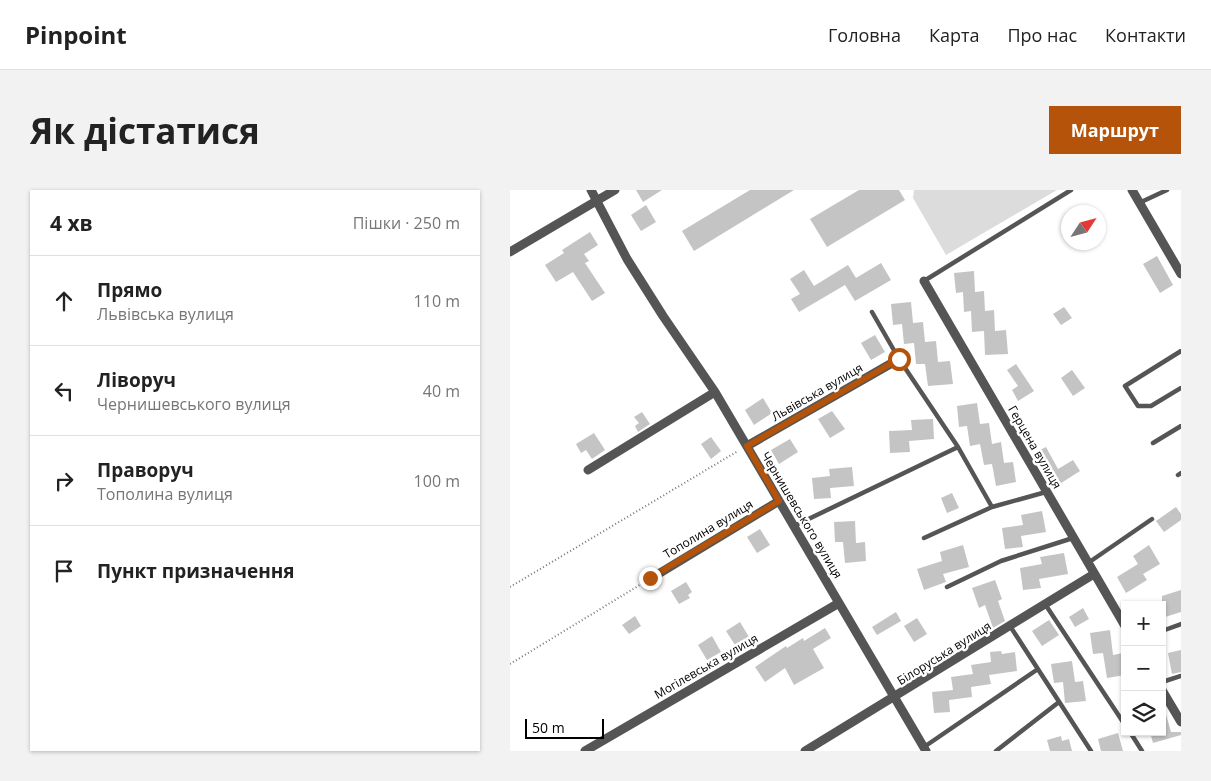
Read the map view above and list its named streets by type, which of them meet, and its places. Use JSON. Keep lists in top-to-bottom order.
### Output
{
  "streets": {
    "street": [
      "Львівська вулиця",
      "Герцена вулиця",
      "Чернишевського вулиця",
      "Тополина вулиця",
      "Білоруська вулиця",
      "Могілевська вулиця"
    ]
  },
  "crossings": [
    ["Львівська вулиця", "Чернишевського вулиця"],
    ["Герцена вулиця", "Білоруська вулиця"],
    ["Чернишевського вулиця", "Тополина вулиця"],
    ["Чернишевського вулиця", "Білоруська вулиця"],
    ["Чернишевського вулиця", "Могілевська вулиця"]
  ],
  "scale_bar": "50 m",
  "north": "top right",
  "page": {
    "header": "Pinpoint",
    "nav": [
      "Головна",
      "Карта",
      "Про нас",
      "Контакти"
    ],
    "buttons": "Маршрут",
    "title": "Як дістатися",
    "heading": ["4 хв", "Пішки · 250 m"],
    "list": [
      ["Прямо", "Львівська вулиця", "110 m"],
      ["Ліворуч", "Чернишевського вулиця", "40 m"],
      ["Праворуч", "Тополина вулиця", "100 m"],
      "Пункт призначення"
    ],
    "map_buttons": ["+", "−"],
    "scale": "50 m"
  }
}
